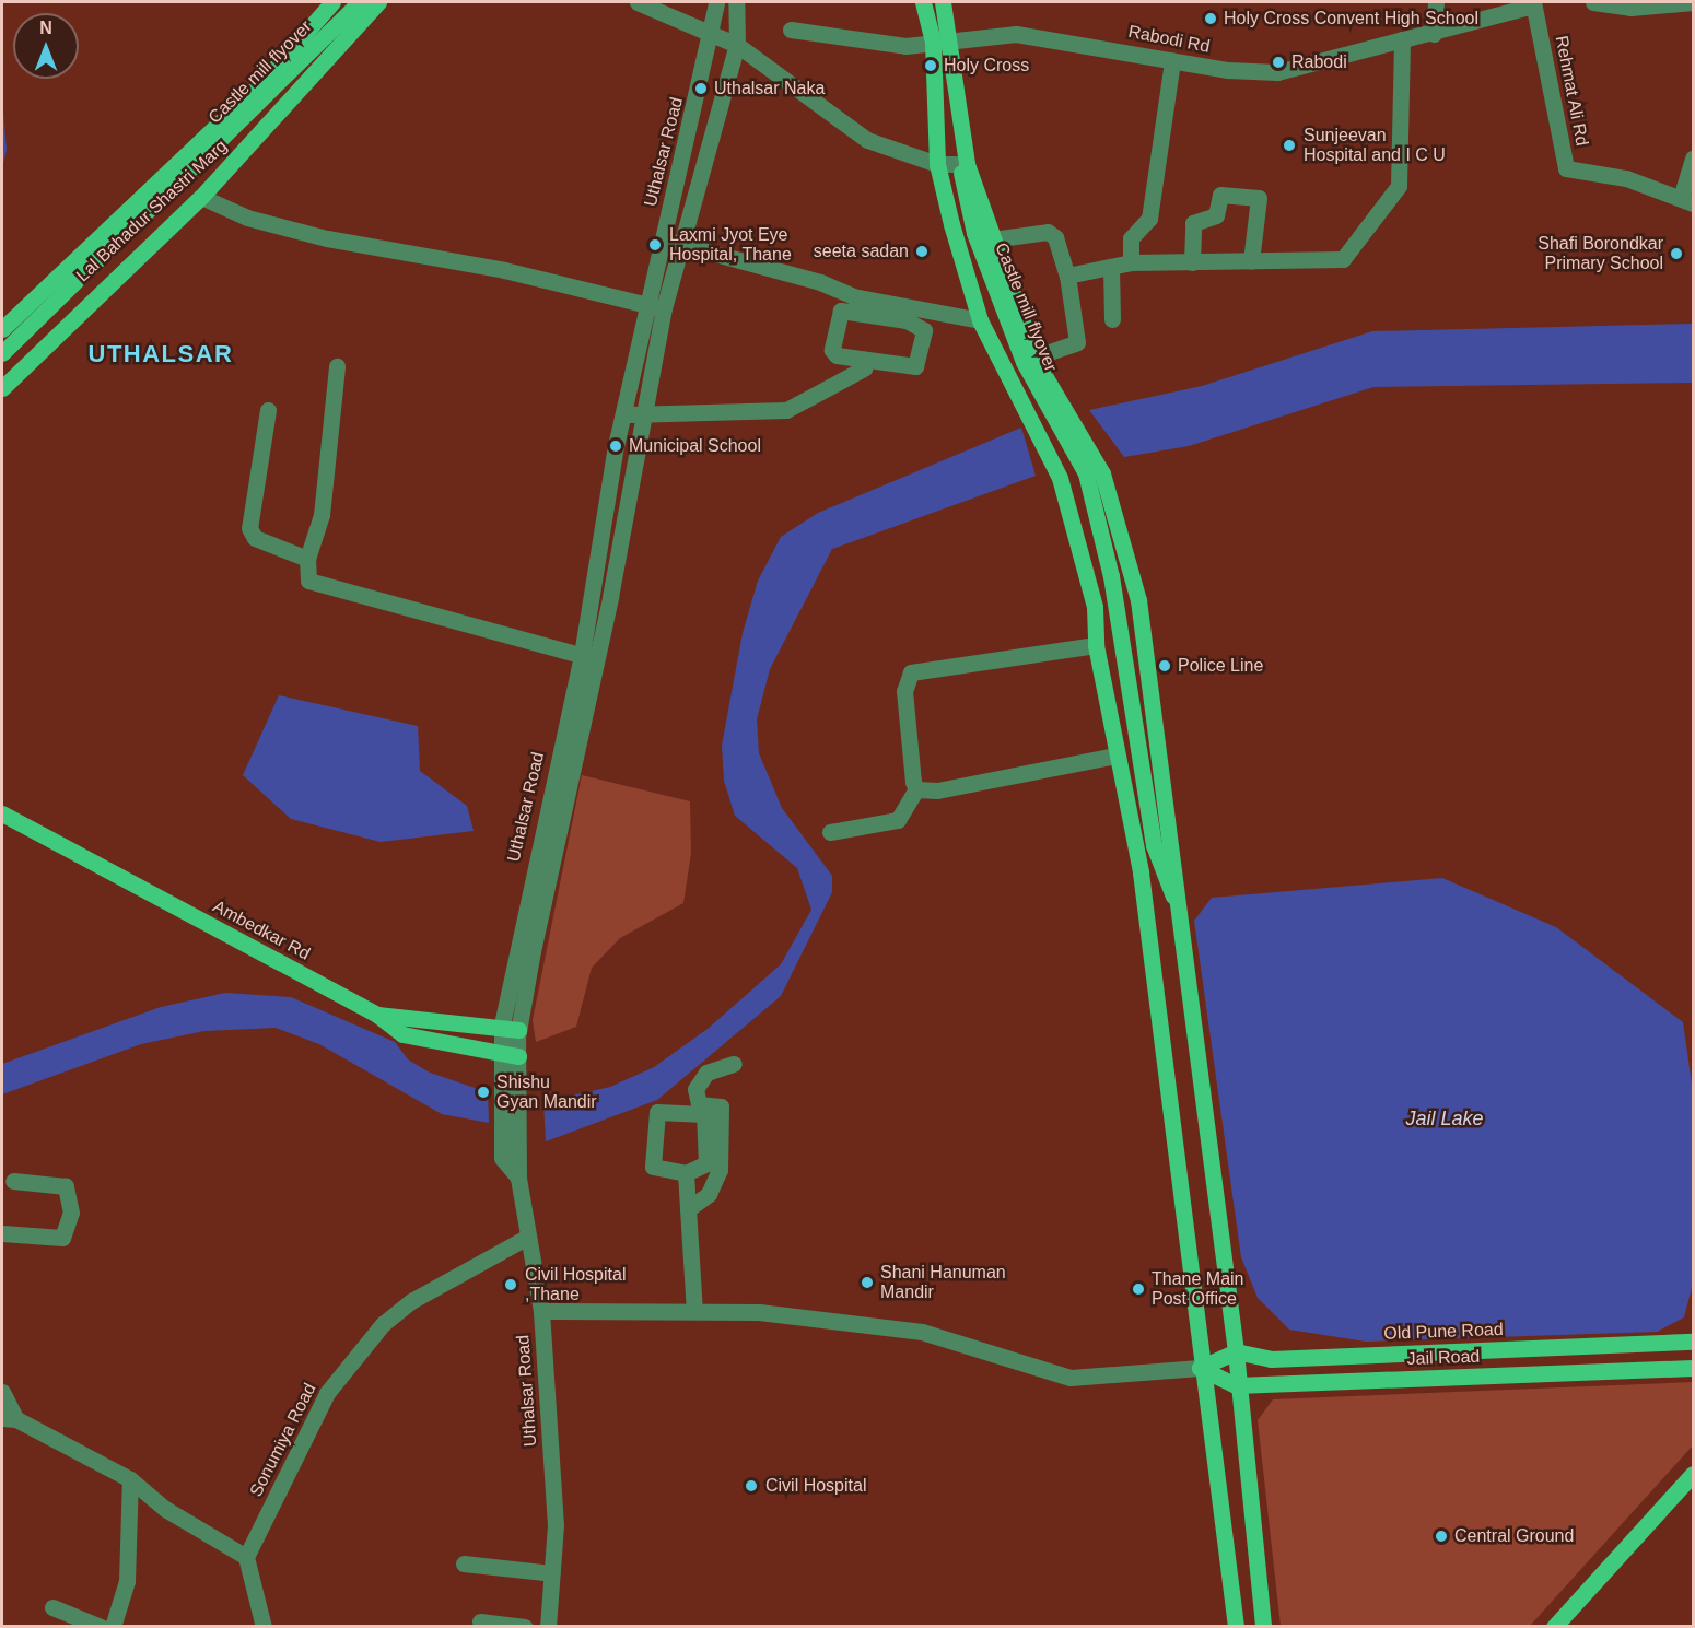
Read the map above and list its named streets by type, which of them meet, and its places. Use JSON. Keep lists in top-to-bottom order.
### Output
{
  "streets": {
    "main road": [
      "Castle mill flyover",
      "Lal Bahadur Shastri Marg",
      "Ambedkar Rd",
      "Old Pune Road",
      "Jail Road"
    ],
    "street": [
      "Rabodi Rd",
      "Rehmat Ali Rd",
      "Uthalsar Road",
      "Sonumiya Road"
    ]
  },
  "crossings": [
    ["Rabodi Rd", "Rehmat Ali Rd"],
    ["Uthalsar Road", "Ambedkar Rd"],
    ["Uthalsar Road", "Sonumiya Road"]
  ],
  "districts": ["UTHALSAR"],
  "water": ["Jail Lake"],
  "places": [
    "Holy Cross Convent High School",
    "Rabodi",
    "Holy Cross",
    "Uthalsar Naka",
    "Sunjeevan Hospital and I C U",
    "Laxmi Jyot Eye Hospital, Thane",
    "seeta sadan",
    "Shafi Borondkar Primary School",
    "Municipal School",
    "Police Line",
    "Shishu Gyan Mandir",
    "Shani Hanuman Mandir",
    "Civil Hospital ,Thane",
    "Thane Main Post Office",
    "Civil Hospital",
    "Central Ground"
  ],
  "north": "top"
}
